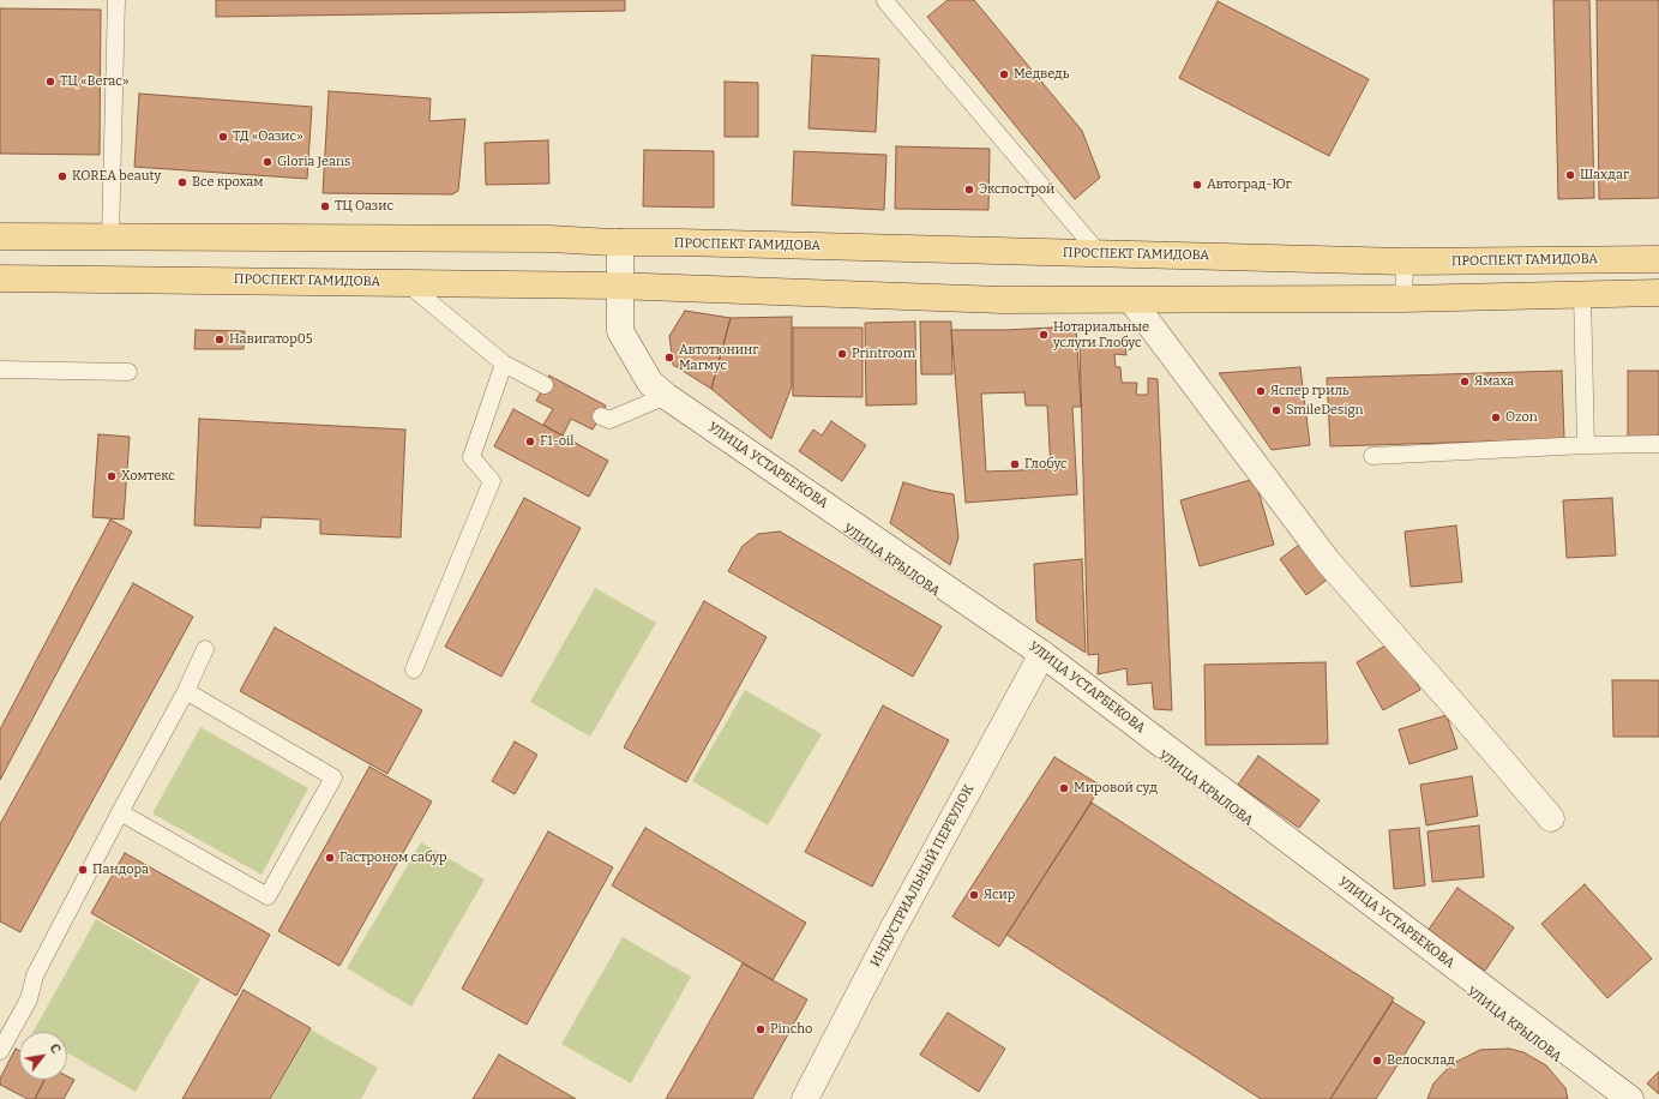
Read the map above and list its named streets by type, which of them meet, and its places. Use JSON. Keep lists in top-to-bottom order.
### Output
{
  "streets": {
    "main road": [
      "ПРОСПЕКТ ГАМИДОВА",
      "УЛИЦА УСТАРБЕКОВА",
      "УЛИЦА КРЫЛОВА",
      "ИНДУСТРИАЛЬНЫЙ ПЕРЕУЛОК"
    ]
  },
  "crossings": [
    ["ПРОСПЕКТ ГАМИДОВА", "УЛИЦА КРЫЛОВА"],
    ["УЛИЦА УСТАРБЕКОВА", "УЛИЦА КРЫЛОВА"],
    ["УЛИЦА УСТАРБЕКОВА", "ИНДУСТРИАЛЬНЫЙ ПЕРЕУЛОК"],
    ["УЛИЦА КРЫЛОВА", "ИНДУСТРИАЛЬНЫЙ ПЕРЕУЛОК"]
  ],
  "places": [
    "Медведь",
    "ТЦ «Вегас»",
    "ТД «Оазис»",
    "Gloria Jeans",
    "Шахдаг",
    "KOREA beauty",
    "Все крохам",
    "Автоград-Юг",
    "Экспострой",
    "ТЦ Оазис",
    "Нотариальные услуги Глобус",
    "Навигатор05",
    "Printroom",
    "Автотюнинг Магмус",
    "Ямаха",
    "Яспер гриль",
    "SmileDesign",
    "Ozon",
    "F1-oil",
    "Глобус",
    "Хомтекс",
    "Мировой суд",
    "Гастроном сабур",
    "Пандора",
    "Ясир",
    "Pincho",
    "Велосклад"
  ],
  "north": "top right"
}
